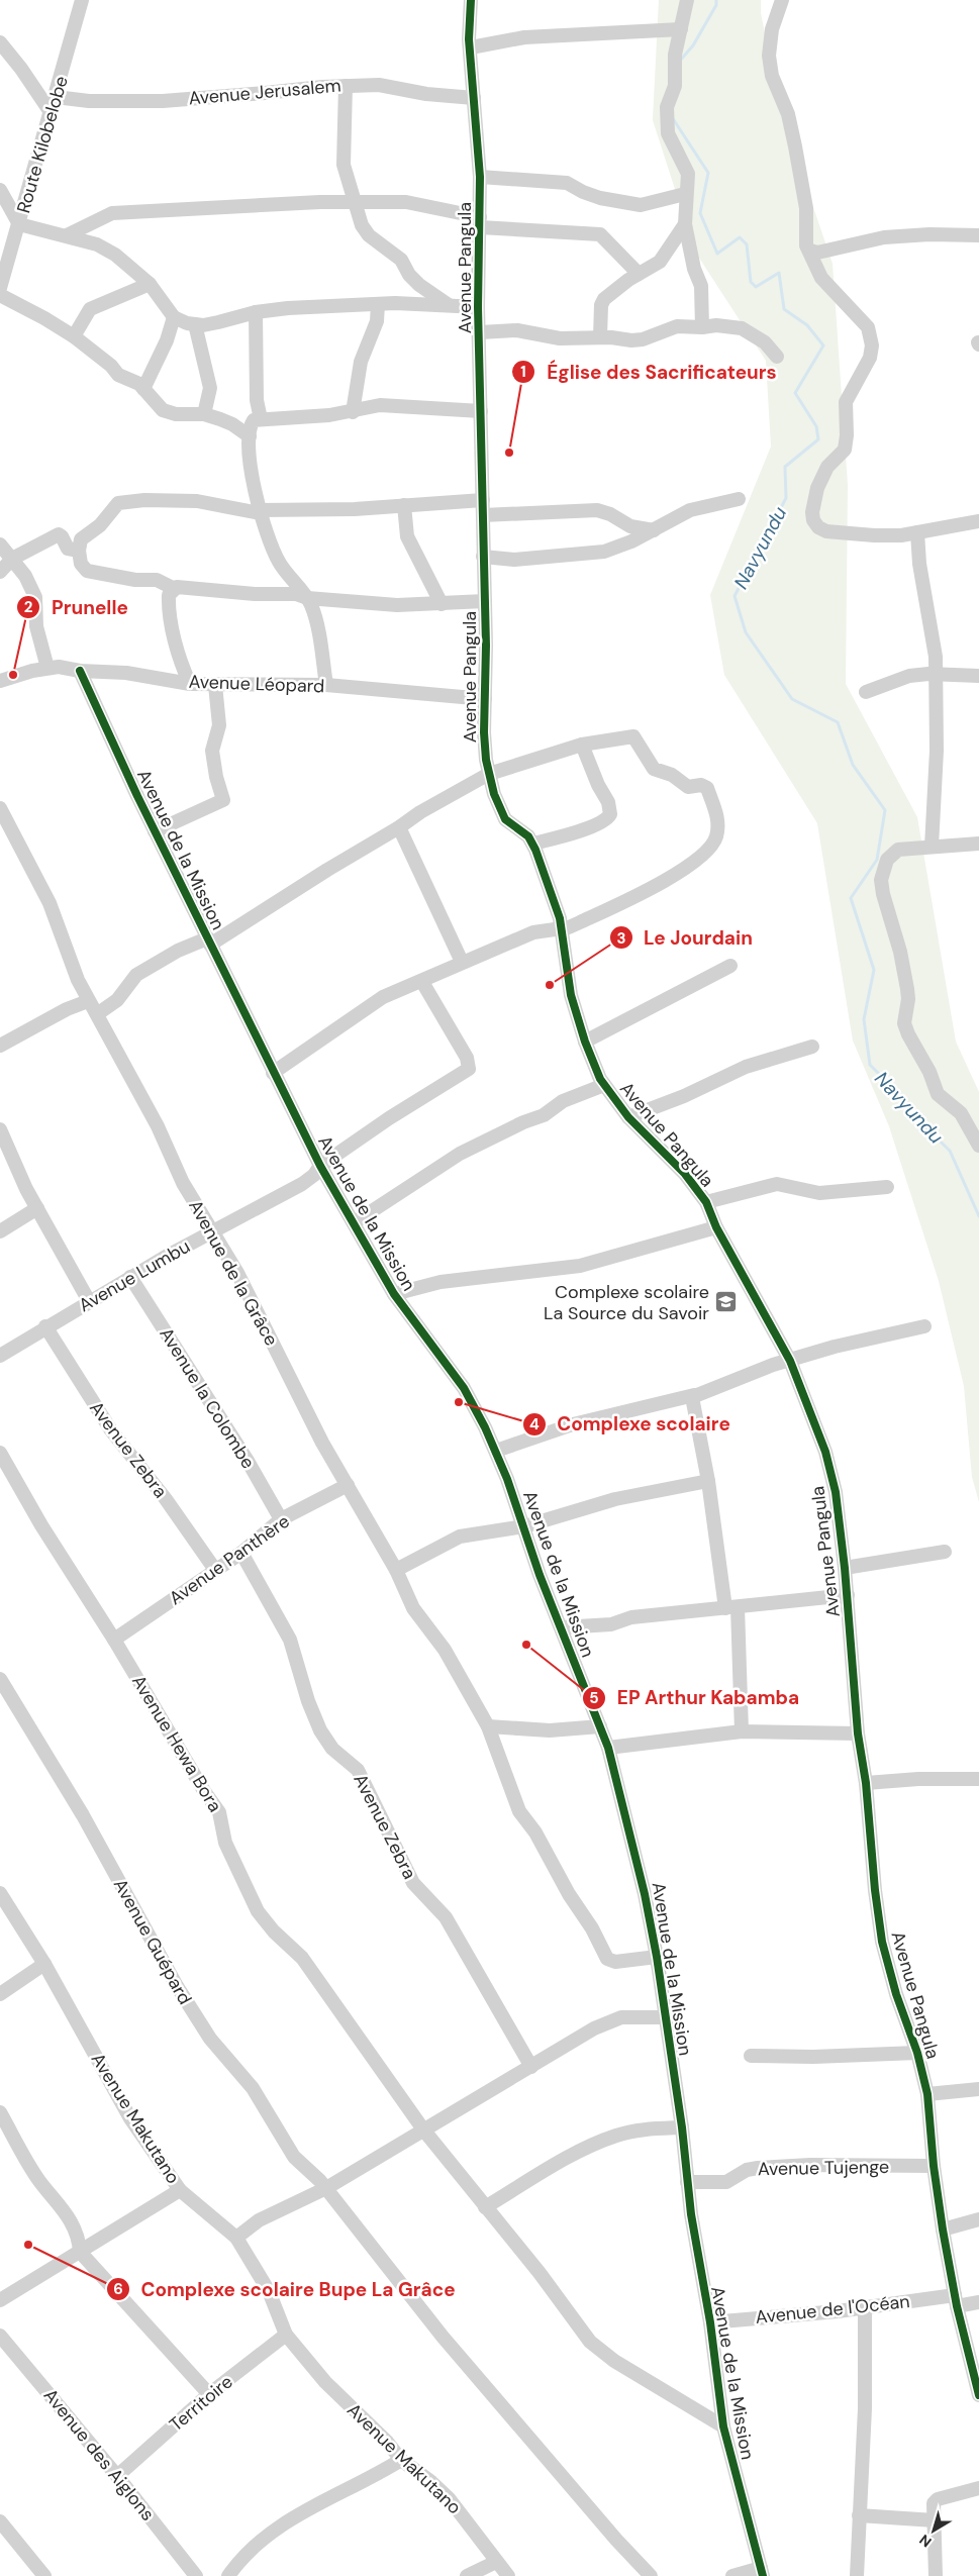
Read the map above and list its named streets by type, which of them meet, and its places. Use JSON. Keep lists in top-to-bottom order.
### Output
{
  "streets": {
    "street": [
      "Avenue Jerusalem",
      "Route Kilobelobe",
      "Avenue Pangula",
      "Avenue Léopard",
      "Avenue de la Mission",
      "Avenue de la Grâce",
      "Avenue Lumbu",
      "Avenue la Colombe",
      "Avenue Zebra",
      "Avenue Panthère",
      "Avenue Hewa Bora",
      "Avenue Guépard",
      "Avenue Makutano",
      "Avenue Tujenge",
      "Avenue de l'Océan",
      "Territoire",
      "Avenue des Aiglons"
    ]
  },
  "crossings": [
    ["Avenue Jerusalem", "Route Kilobelobe"],
    ["Avenue Jerusalem", "Avenue Pangula"],
    ["Avenue Pangula", "Avenue Léopard"],
    ["Avenue Pangula", "Avenue Tujenge"],
    ["Avenue Pangula", "Avenue de l'Océan"],
    ["Avenue Léopard", "Avenue de la Mission"],
    ["Avenue de la Mission", "Avenue de la Grâce"],
    ["Avenue de la Mission", "Avenue Lumbu"],
    ["Avenue de la Mission", "Avenue Hewa Bora"],
    ["Avenue de la Mission", "Avenue Tujenge"],
    ["Avenue de la Mission", "Avenue de l'Océan"],
    ["Avenue de la Grâce", "Avenue Lumbu"],
    ["Avenue de la Grâce", "Avenue Panthère"],
    ["Avenue Lumbu", "Avenue la Colombe"],
    ["Avenue Lumbu", "Avenue Zebra"],
    ["Avenue la Colombe", "Avenue Panthère"],
    ["Avenue Zebra", "Avenue Panthère"],
    ["Avenue Panthère", "Avenue Hewa Bora"],
    ["Avenue Makutano", "Territoire"],
    ["Territoire", "Avenue des Aiglons"]
  ],
  "water": ["Navyundu"],
  "places": {
    "other": [
      "Église des Sacrificateurs",
      "Prunelle",
      "Le Jourdain",
      "Complexe scolaire",
      "EP Arthur Kabamba",
      "Complexe scolaire Bupe La Grâce"
    ],
    "school or university": ["Complexe scolaire La Source du Savoir"]
  },
  "north": "bottom left"
}
